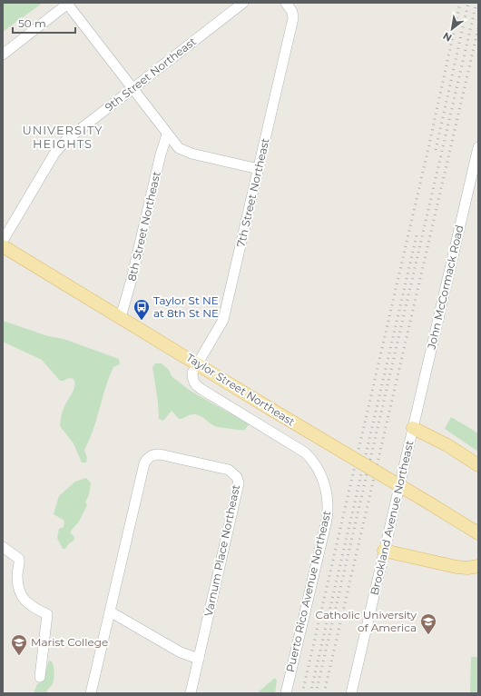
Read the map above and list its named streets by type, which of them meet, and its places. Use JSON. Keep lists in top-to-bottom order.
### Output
{
  "streets": {
    "main road": ["Taylor Street Northeast"],
    "street": [
      "9th Street Northeast",
      "7th Street Northeast",
      "8th Street Northeast",
      "John McCormack Road",
      "Brookland Avenue Northeast",
      "Varnum Place Northeast",
      "Puerto Rico Avenue Northeast"
    ]
  },
  "crossings": [
    ["7th Street Northeast", "Taylor Street Northeast"],
    ["7th Street Northeast", "Puerto Rico Avenue Northeast"],
    ["8th Street Northeast", "Taylor Street Northeast"],
    ["John McCormack Road", "Brookland Avenue Northeast"],
    ["Taylor Street Northeast", "Puerto Rico Avenue Northeast"]
  ],
  "districts": ["UNIVERSITY HEIGHTS"],
  "places": {
    "bus stop": ["Taylor St NE at 8th St NE"],
    "school or university": ["Catholic University of America", "Marist College"]
  },
  "scale_bar": "50 m",
  "north": "bottom left"
}
